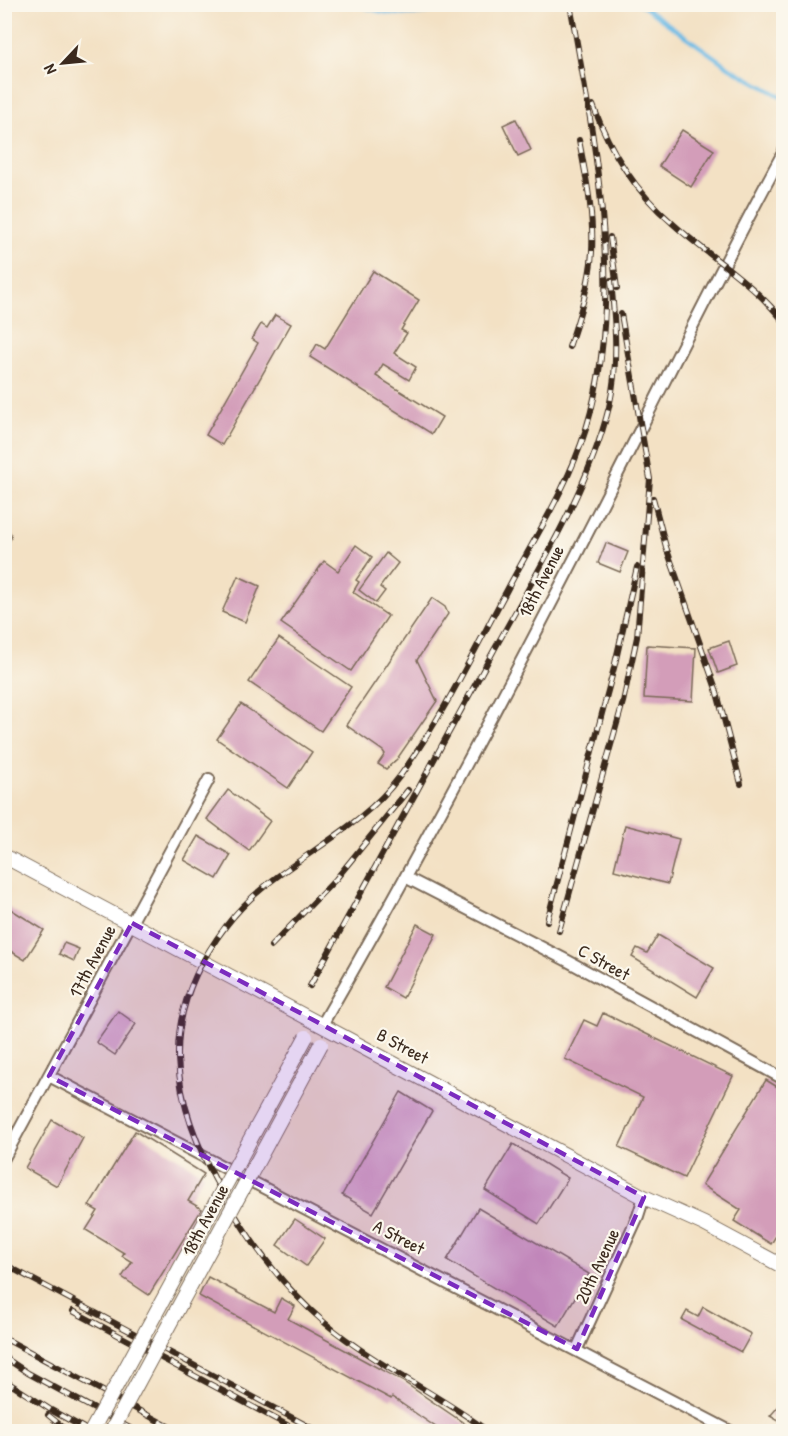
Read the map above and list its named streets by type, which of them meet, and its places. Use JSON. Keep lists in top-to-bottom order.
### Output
{
  "streets": {
    "street": [
      "18th Avenue",
      "17th Avenue",
      "C Street",
      "B Street",
      "A Street",
      "20th Avenue"
    ]
  },
  "crossings": [
    ["18th Avenue", "C Street"],
    ["18th Avenue", "B Street"],
    ["17th Avenue", "B Street"],
    ["17th Avenue", "A Street"],
    ["B Street", "20th Avenue"],
    ["A Street", "20th Avenue"]
  ],
  "north": "bottom left"
}
